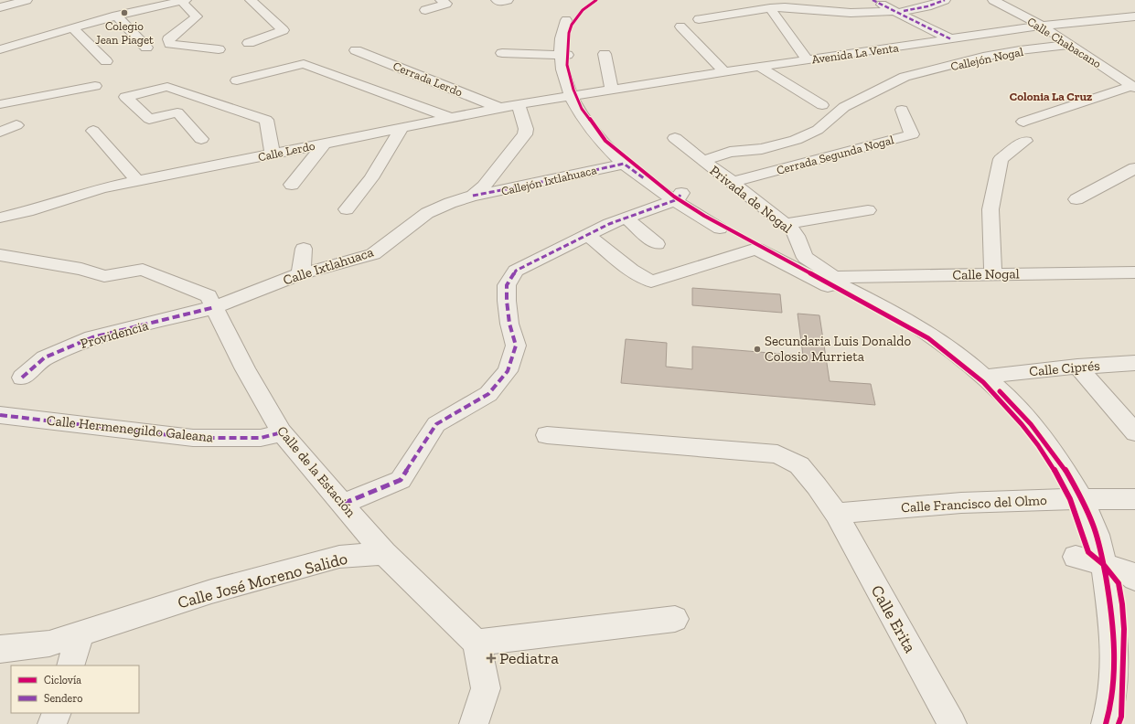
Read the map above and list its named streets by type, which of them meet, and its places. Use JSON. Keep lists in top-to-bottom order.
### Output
{
  "streets": {
    "street": [
      "Calle Chabacano",
      "Avenida La Venta",
      "Callejón Nogal",
      "Cerrada Lerdo",
      "Calle Lerdo",
      "Cerrada Segunda Nogal",
      "Callejón Ixtlahuaca",
      "Privada de Nogal",
      "Calle Ixtlahuaca",
      "Calle Nogal",
      "Providencia",
      "Calle Ciprés",
      "Calle Hermenegildo Galeana",
      "Calle de la Estación",
      "Calle Francisco del Olmo",
      "Calle José Moreno Salido",
      "Calle Erita"
    ]
  },
  "crossings": [
    ["Calle Chabacano", "Avenida La Venta"],
    ["Calle Chabacano", "Callejón Nogal"],
    ["Avenida La Venta", "Calle Lerdo"],
    ["Callejón Nogal", "Privada de Nogal"],
    ["Cerrada Lerdo", "Calle Lerdo"],
    ["Calle Lerdo", "Calle Ixtlahuaca"],
    ["Cerrada Segunda Nogal", "Privada de Nogal"],
    ["Callejón Ixtlahuaca", "Calle Ixtlahuaca"],
    ["Privada de Nogal", "Calle Nogal"],
    ["Calle Ixtlahuaca", "Providencia"],
    ["Calle Ixtlahuaca", "Calle de la Estación"],
    ["Providencia", "Calle de la Estación"],
    ["Calle Hermenegildo Galeana", "Calle de la Estación"],
    ["Calle de la Estación", "Calle José Moreno Salido"],
    ["Calle Francisco del Olmo", "Calle Erita"]
  ],
  "districts": ["Colonia La Cruz"],
  "places": {
    "other": ["Colegio Jean Piaget", "Secundaria Luis Donaldo Colosio Murrieta"],
    "health": ["Pediatra"]
  },
  "legend": ["Ciclovía", "Sendero"]
}
